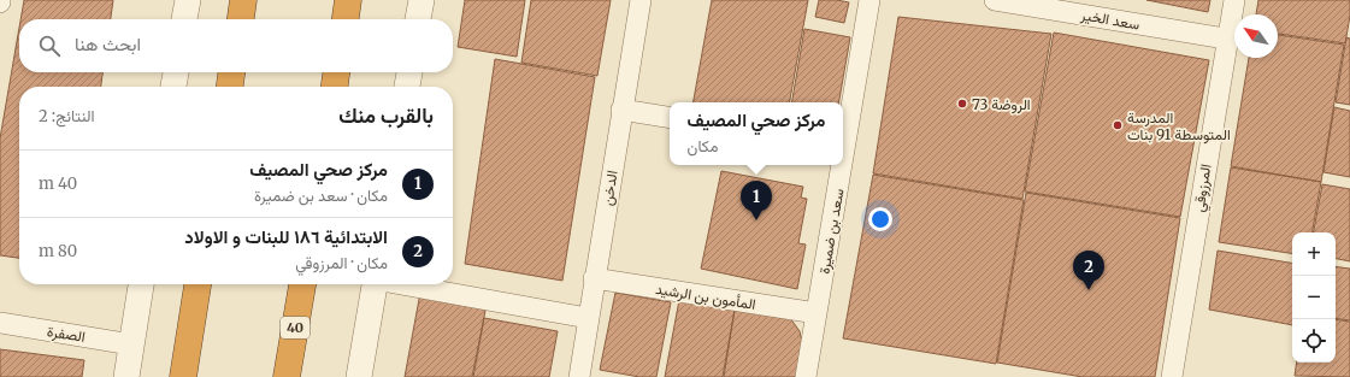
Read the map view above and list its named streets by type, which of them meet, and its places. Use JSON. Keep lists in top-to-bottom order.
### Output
{
  "streets": {
    "highway": ["40"],
    "street": [
      "سعد الخير",
      "الدخن",
      "المرزوقي",
      "سعد بن ضميرة",
      "المأمون بن الرشيد",
      "الصفرة"
    ]
  },
  "crossings": [
    ["سعد الخير", "المرزوقي"],
    ["الدخن", "المأمون بن الرشيد"],
    ["سعد بن ضميرة", "المأمون بن الرشيد"]
  ],
  "places": ["الروضة 73", "المدرسة المتوسطة 91 بنات"],
  "north": "top left",
  "page": {
    "search": "ابحث هنا",
    "heading": ["بالقرب منك", "النتائج: 2"],
    "popup": ["مركز صحي المصيف", "مكان"],
    "list": [
      {
        "mark": "1",
        "name": "مركز صحي المصيف",
        "note": "مكان · سعد بن ضميرة",
        "value": "40 m"
      },
      {
        "mark": "2",
        "name": "الابتدائية ١٨٦ للبنات و الاولاد",
        "note": "مكان · المرزوقي",
        "value": "80 m"
      }
    ],
    "pins": ["1", "2"],
    "map_buttons": ["+", "−"]
  }
}
